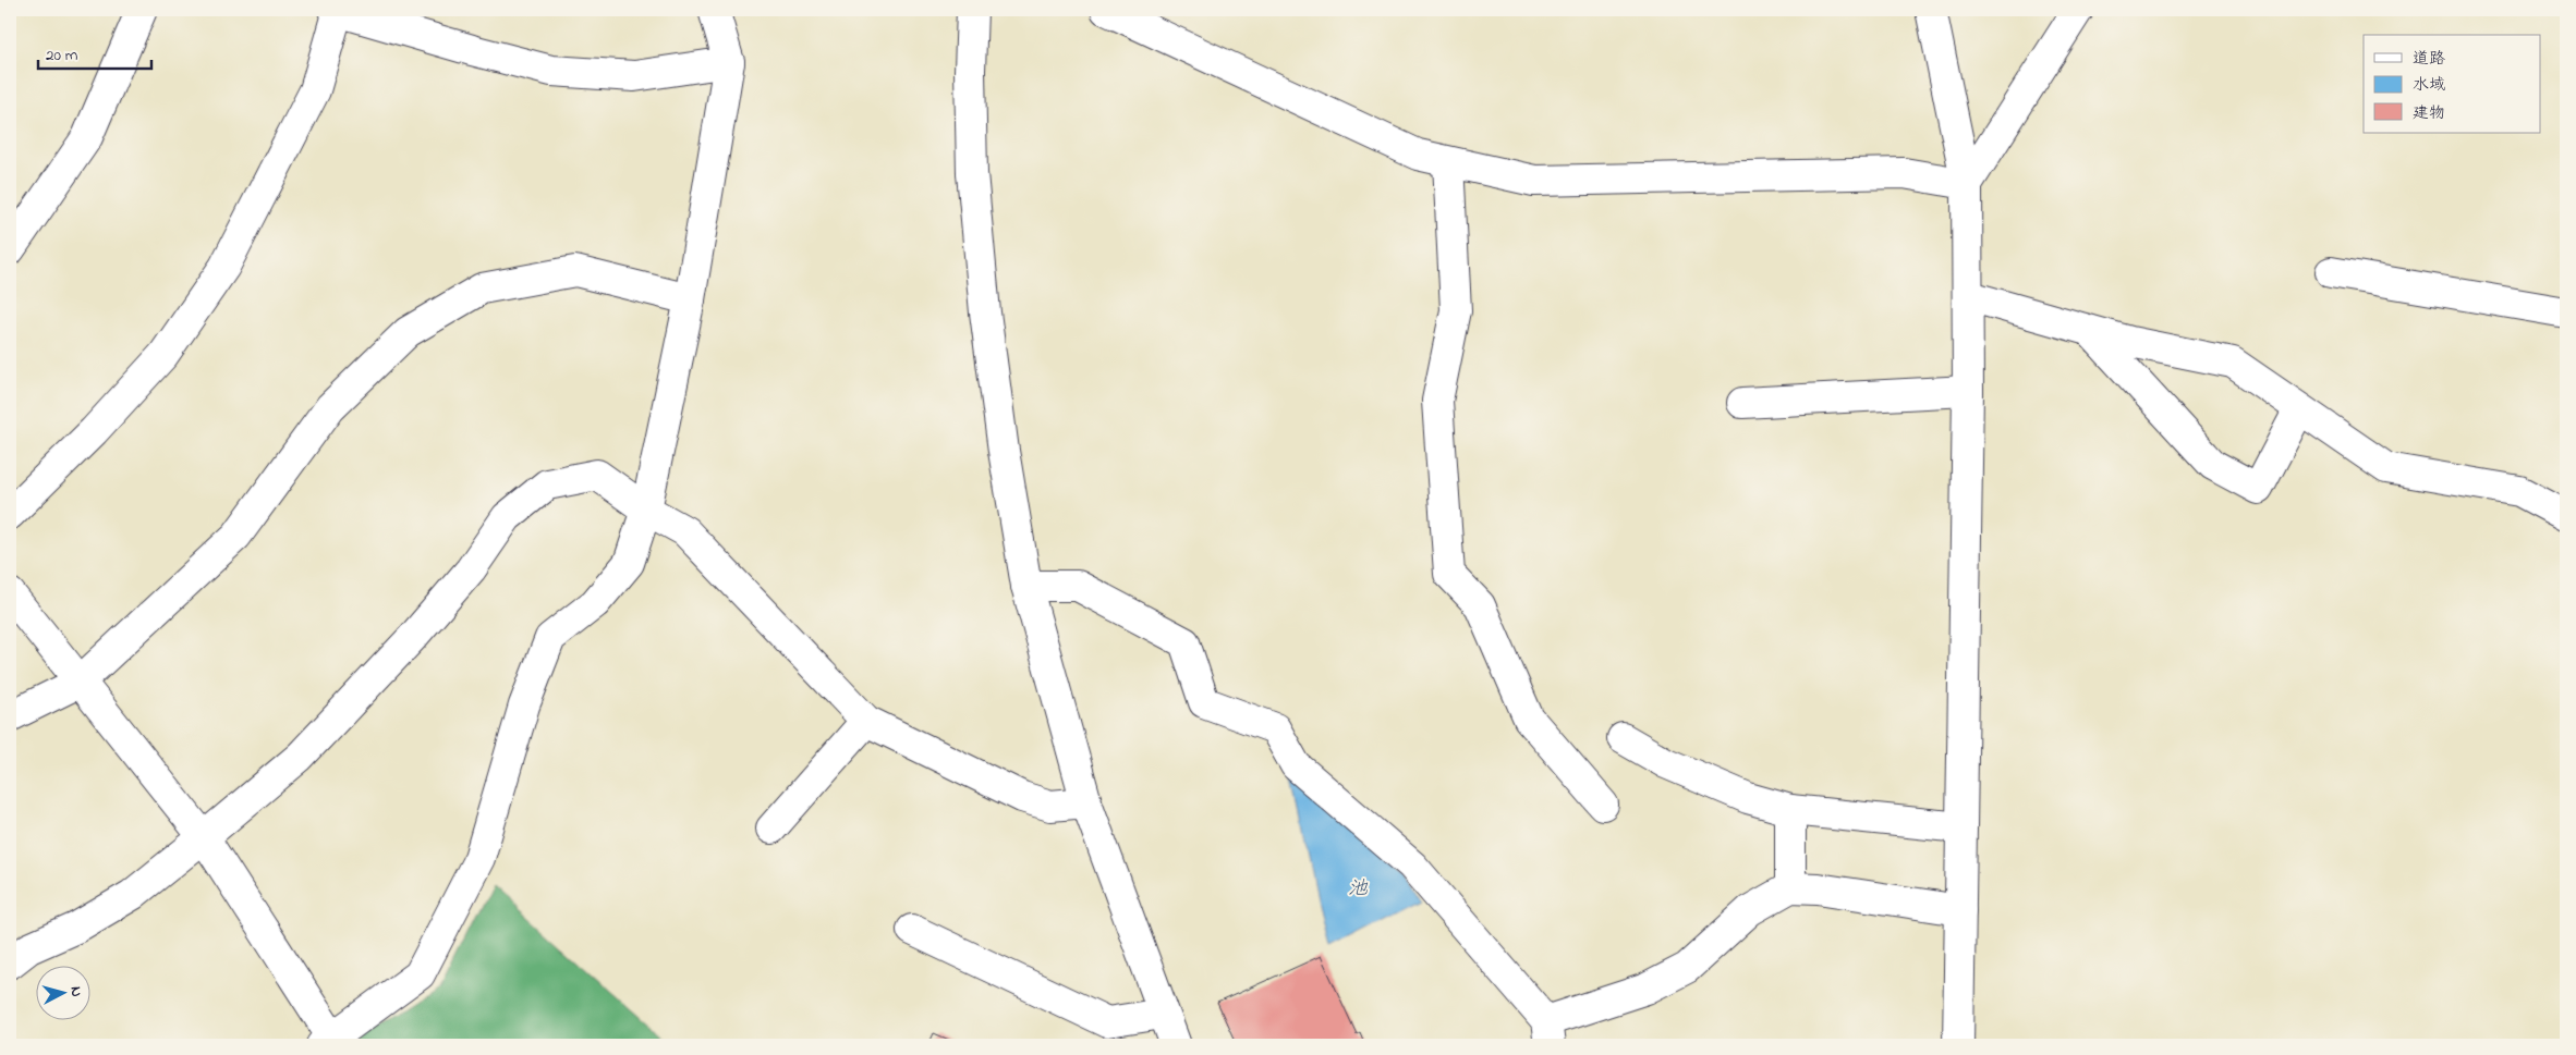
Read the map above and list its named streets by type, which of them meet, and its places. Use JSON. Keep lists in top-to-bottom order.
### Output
{
  "water": ["池"],
  "legend": ["道路", "水域", "建物"],
  "scale_bar": "20 m",
  "north": "right"
}
